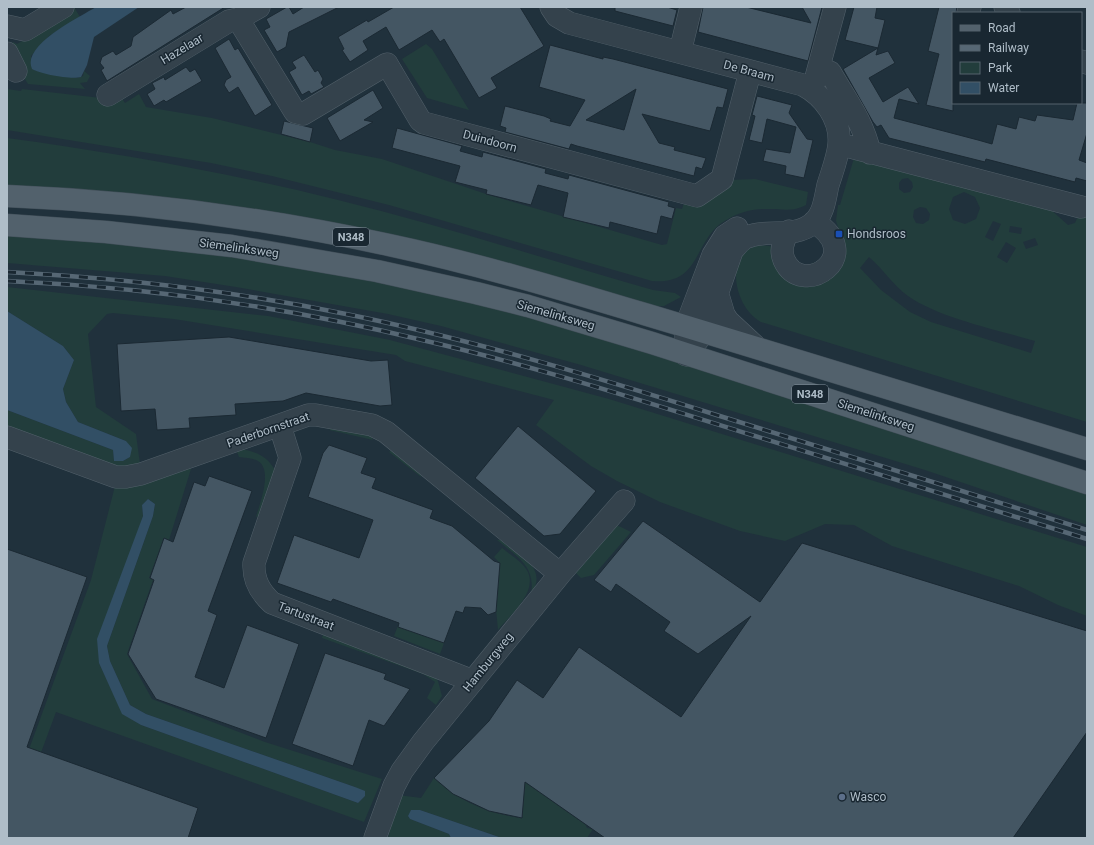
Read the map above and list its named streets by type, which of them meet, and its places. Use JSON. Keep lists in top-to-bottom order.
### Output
{
  "streets": {
    "main road": ["N348", "Siemelinksweg"],
    "street": [
      "Hazelaar",
      "De Braam",
      "Duindoorn",
      "Paderbornstraat",
      "Tartustraat",
      "Hamburgweg"
    ]
  },
  "crossings": [
    ["Hazelaar", "Duindoorn"],
    ["De Braam", "Duindoorn"],
    ["Paderbornstraat", "Tartustraat"],
    ["Paderbornstraat", "Hamburgweg"],
    ["Tartustraat", "Hamburgweg"]
  ],
  "places": {
    "transit": ["Hondsroos"],
    "other": ["Wasco"]
  },
  "legend": [
    "Road",
    "Railway",
    "Park",
    "Water"
  ]
}
